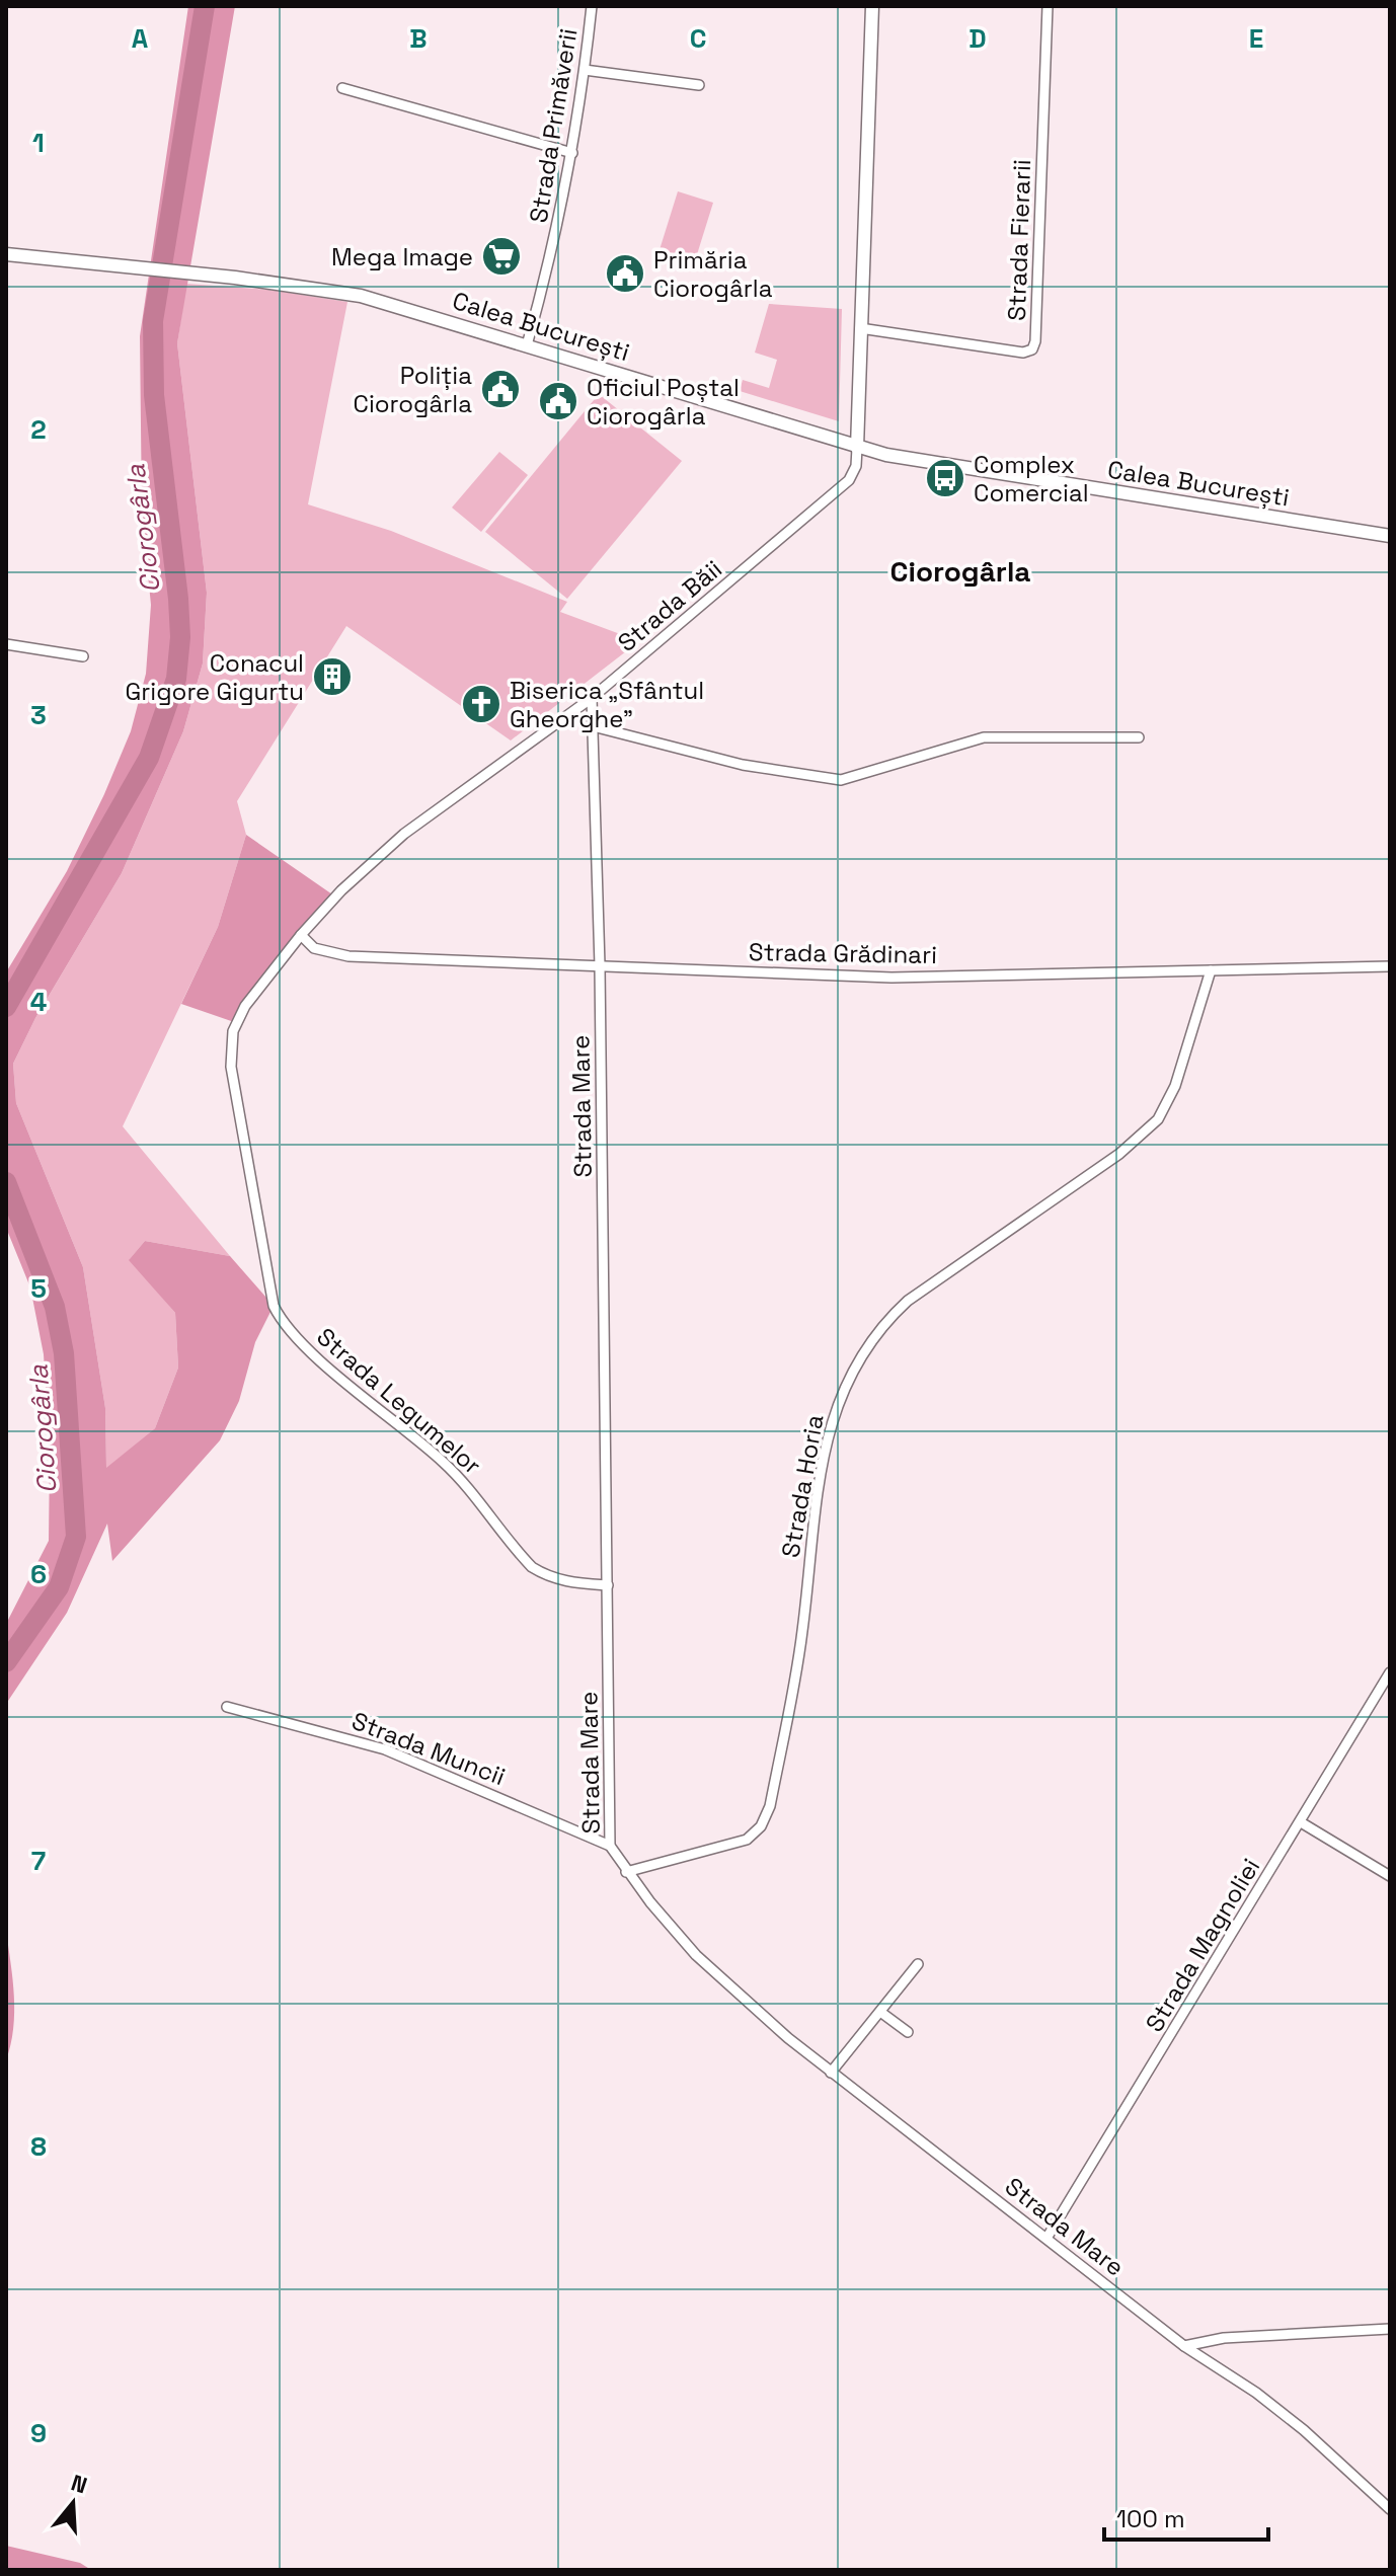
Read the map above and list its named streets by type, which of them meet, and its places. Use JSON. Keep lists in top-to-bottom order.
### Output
{
  "streets": {
    "main road": ["Calea București"],
    "street": [
      "Strada Primăverii",
      "Strada Fierarii",
      "Strada Băii",
      "Strada Grădinari",
      "Strada Mare",
      "Strada Legumelor",
      "Strada Horia",
      "Strada Muncii",
      "Strada Magnoliei"
    ]
  },
  "crossings": [
    ["Strada Primăverii", "Calea București"],
    ["Calea București", "Strada Băii"],
    ["Strada Băii", "Strada Grădinari"],
    ["Strada Băii", "Strada Mare"],
    ["Strada Băii", "Strada Legumelor"],
    ["Strada Grădinari", "Strada Mare"],
    ["Strada Grădinari", "Strada Horia"],
    ["Strada Mare", "Strada Legumelor"],
    ["Strada Mare", "Strada Horia"],
    ["Strada Mare", "Strada Muncii"],
    ["Strada Mare", "Strada Magnoliei"]
  ],
  "districts": ["Ciorogârla"],
  "water": ["Ciorogârla"],
  "places": {
    "supermarket": ["Mega Image"],
    "public building": ["Primăria Ciorogârla", "Poliția Ciorogârla", "Oficiul Poștal Ciorogârla"],
    "bus stop": ["Complex Comercial"],
    "building": ["Conacul Grigore Gigurtu"],
    "church": ["Biserica „Sfântul Gheorghe”"]
  },
  "scale_bar": "100 m",
  "north": "top",
  "grid": {
    "columns": [
      "A",
      "B",
      "C",
      "D",
      "E"
    ],
    "rows": [
      "1",
      "2",
      "3",
      "4",
      "5",
      "6",
      "7",
      "8",
      "9"
    ]
  }
}
